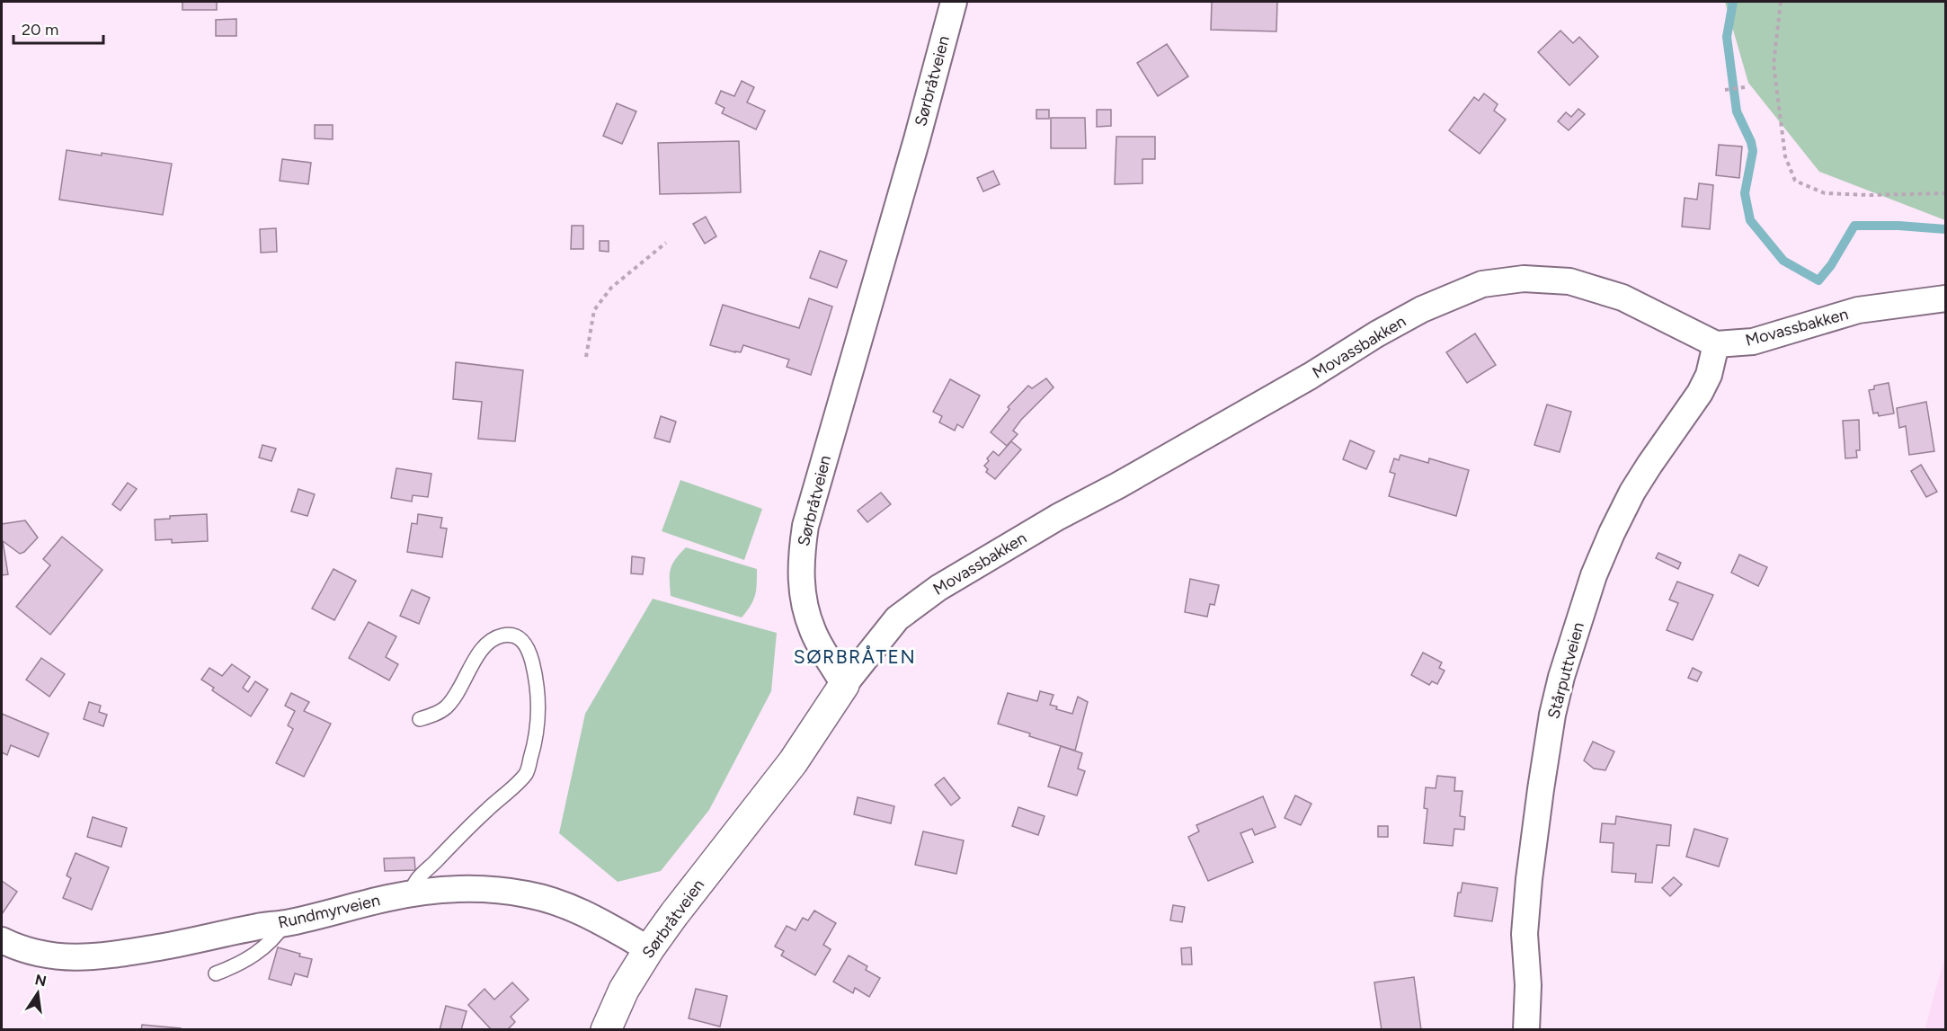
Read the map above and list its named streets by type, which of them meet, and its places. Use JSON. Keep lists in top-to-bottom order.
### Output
{
  "streets": {
    "street": [
      "Sørbråtveien",
      "Movassbakken",
      "Stårputtveien",
      "Rundmyrveien"
    ]
  },
  "crossings": [
    ["Sørbråtveien", "Movassbakken"],
    ["Sørbråtveien", "Rundmyrveien"],
    ["Movassbakken", "Stårputtveien"]
  ],
  "districts": ["SØRBRÅTEN"],
  "scale_bar": "20 m",
  "north": "top"
}
